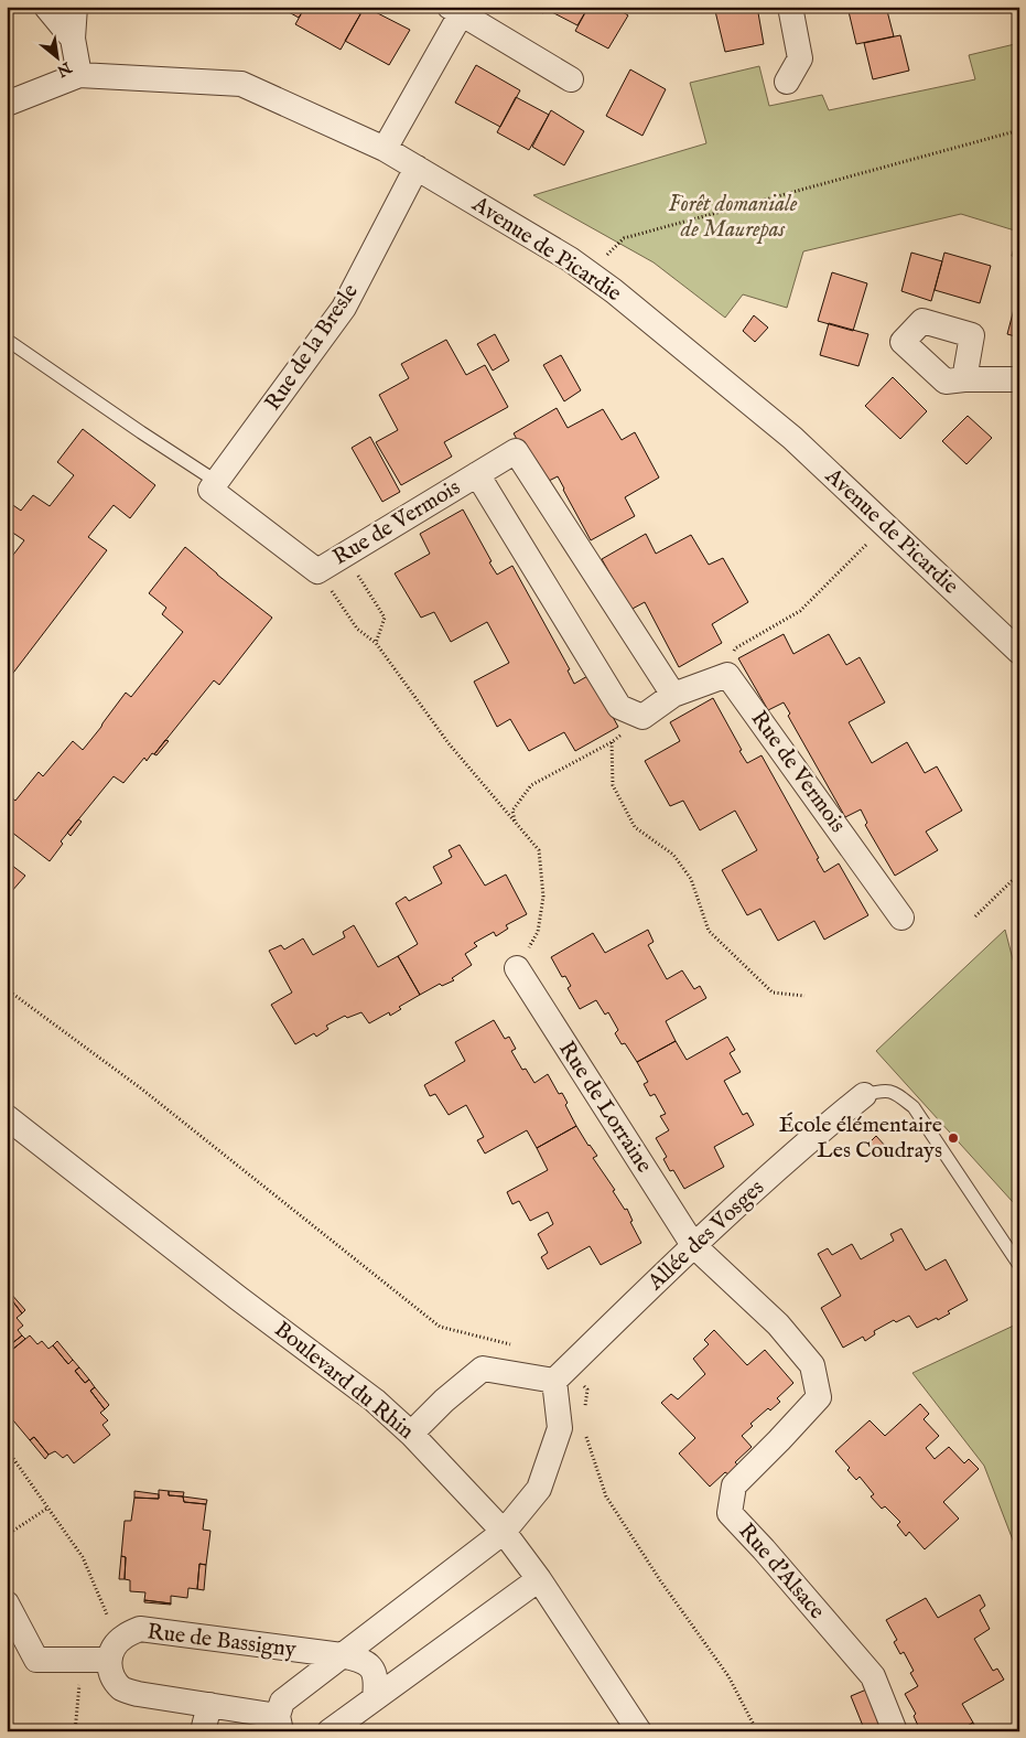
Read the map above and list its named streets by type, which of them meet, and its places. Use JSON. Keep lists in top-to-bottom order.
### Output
{
  "streets": {
    "street": [
      "Avenue de Picardie",
      "Rue de la Bresle",
      "Rue de Vermois",
      "Rue de Lorraine",
      "Allée des Vosges",
      "Boulevard du Rhin",
      "Rue d'Alsace",
      "Rue de Bassigny"
    ]
  },
  "crossings": [
    ["Avenue de Picardie", "Rue de la Bresle"],
    ["Rue de la Bresle", "Rue de Vermois"],
    ["Rue de Lorraine", "Allée des Vosges"],
    ["Rue de Lorraine", "Rue d'Alsace"],
    ["Allée des Vosges", "Rue d'Alsace"],
    ["Allée des Vosges", "Rue de Bassigny"],
    ["Boulevard du Rhin", "Rue de Bassigny"]
  ],
  "parks": ["Forêt domaniale de Maurepas"],
  "places": ["École élémentaire Les Coudrays"],
  "north": "bottom right"
}
